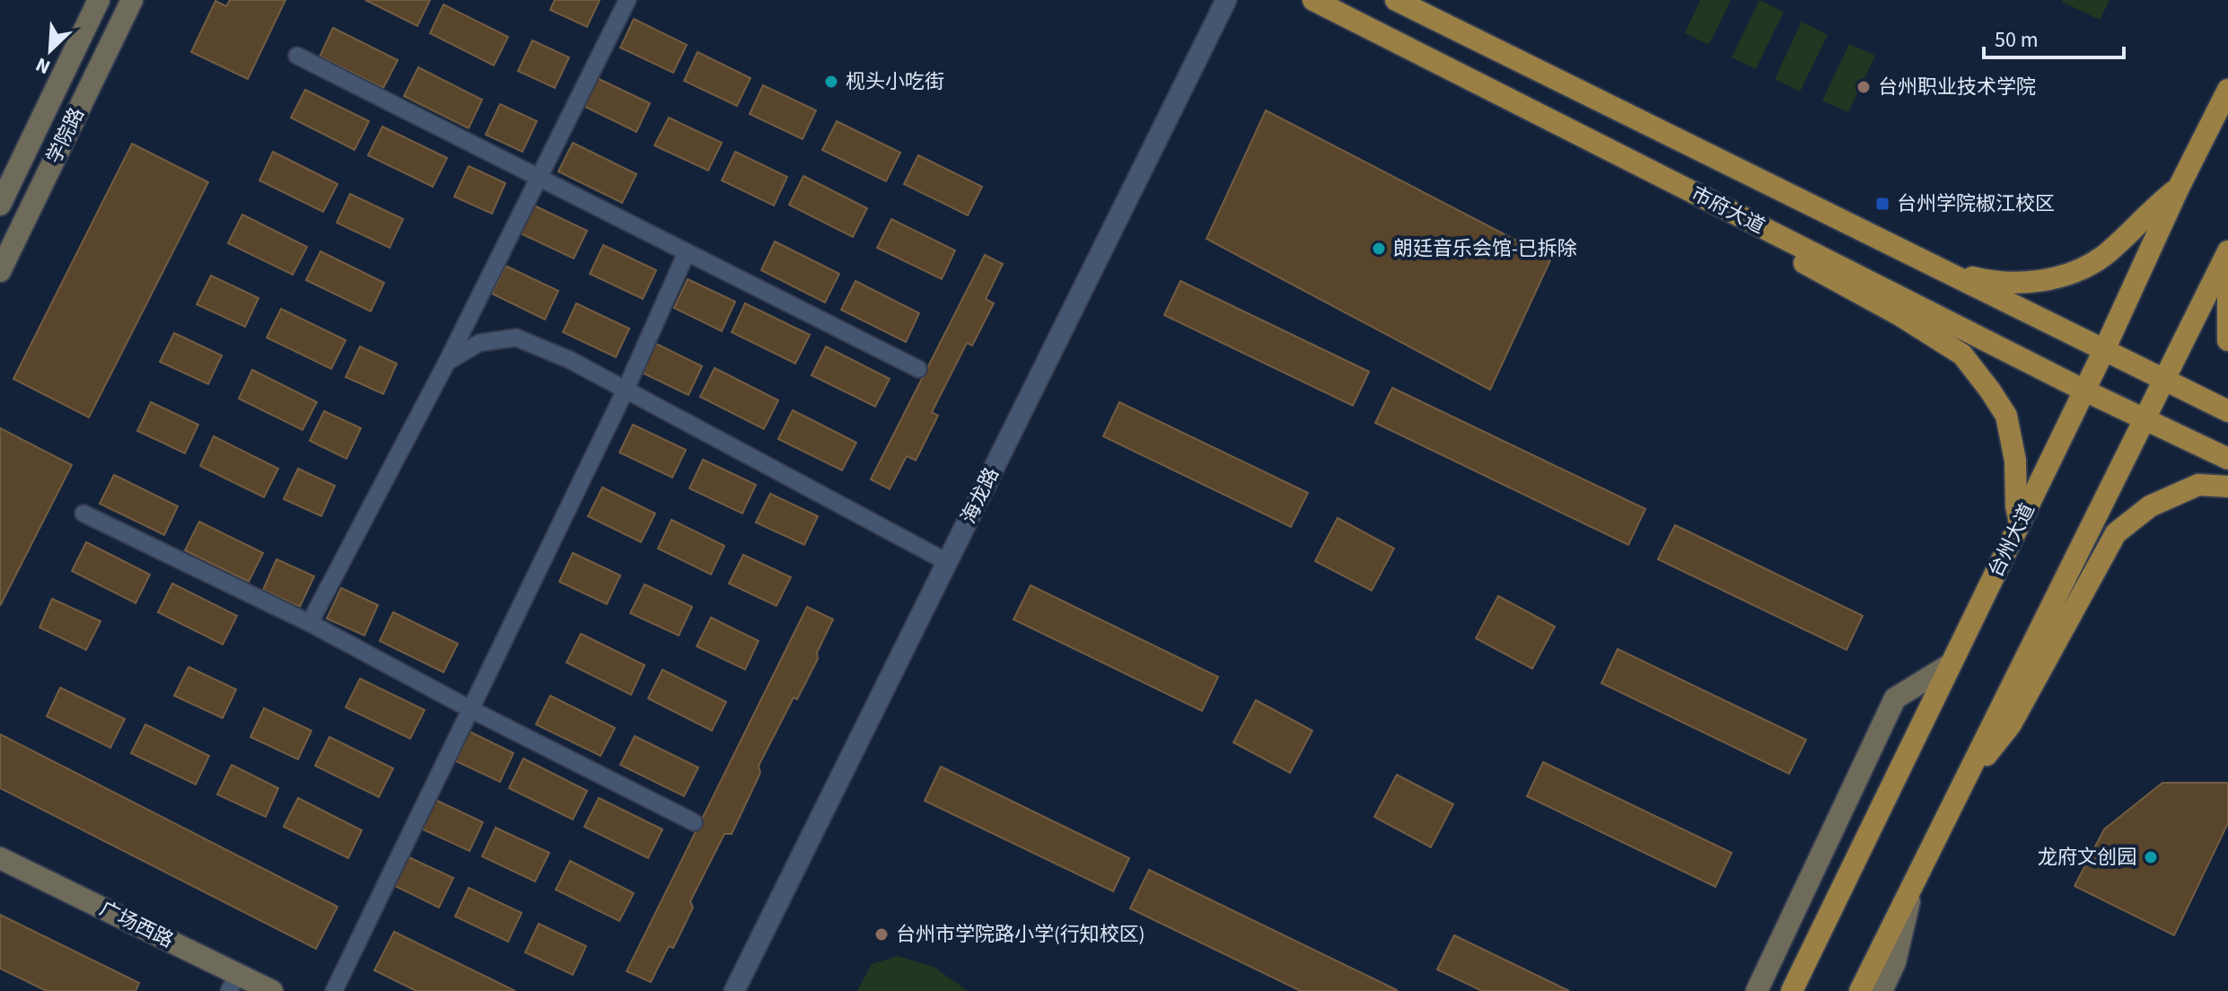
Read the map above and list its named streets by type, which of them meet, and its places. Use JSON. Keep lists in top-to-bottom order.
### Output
{
  "streets": {
    "main road": [
      "学院路",
      "市府大道",
      "台州大道",
      "广场西路"
    ],
    "street": ["海龙路"]
  },
  "crossings": [
    ["市府大道", "台州大道"]
  ],
  "places": {
    "other": [
      "枧头小吃街",
      "台州职业技术学院",
      "朗廷音乐会馆-已拆除",
      "龙府文创园",
      "台州市学院路小学(行知校区)"
    ],
    "transit": ["台州学院椒江校区"]
  },
  "scale_bar": "50 m",
  "north": "bottom left"
}
